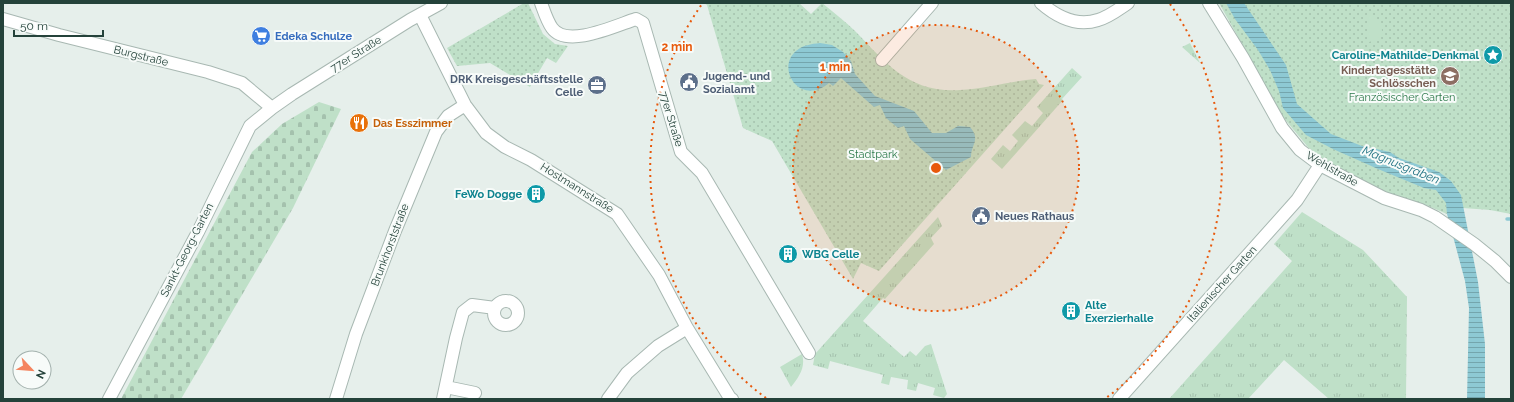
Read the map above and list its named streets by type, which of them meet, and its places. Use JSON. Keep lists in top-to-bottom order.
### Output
{
  "streets": {
    "street": [
      "77er Straße",
      "Burgstraße",
      "Wehlstraße",
      "Hostmannstraße",
      "Brunkhorststraße",
      "Sankt-Georg-Garten",
      "Italienischer Garten"
    ]
  },
  "crossings": [
    ["77er Straße", "Burgstraße"],
    ["77er Straße", "Hostmannstraße"],
    ["77er Straße", "Sankt-Georg-Garten"],
    ["Burgstraße", "Sankt-Georg-Garten"],
    ["Wehlstraße", "Italienischer Garten"],
    ["Hostmannstraße", "Brunkhorststraße"]
  ],
  "water": ["Magnusgraben"],
  "parks": ["Französischer Garten", "Stadtpark"],
  "places": {
    "supermarket": ["Edeka Schulze"],
    "place": ["Caroline-Mathilde-Denkmal"],
    "school or university": ["Kindertagesstätte Schlösschen"],
    "public building": ["Jugend- und Sozialamt", "Neues Rathaus"],
    "office": ["DRK Kreisgeschäftsstelle Celle"],
    "restaurant": ["Das Esszimmer"],
    "building": ["FeWo Dogge", "WBG Celle", "Alte Exerzierhalle"]
  },
  "scale_bar": "50 m",
  "north": "bottom right",
  "rings": ["2 min", "1 min"]
}
